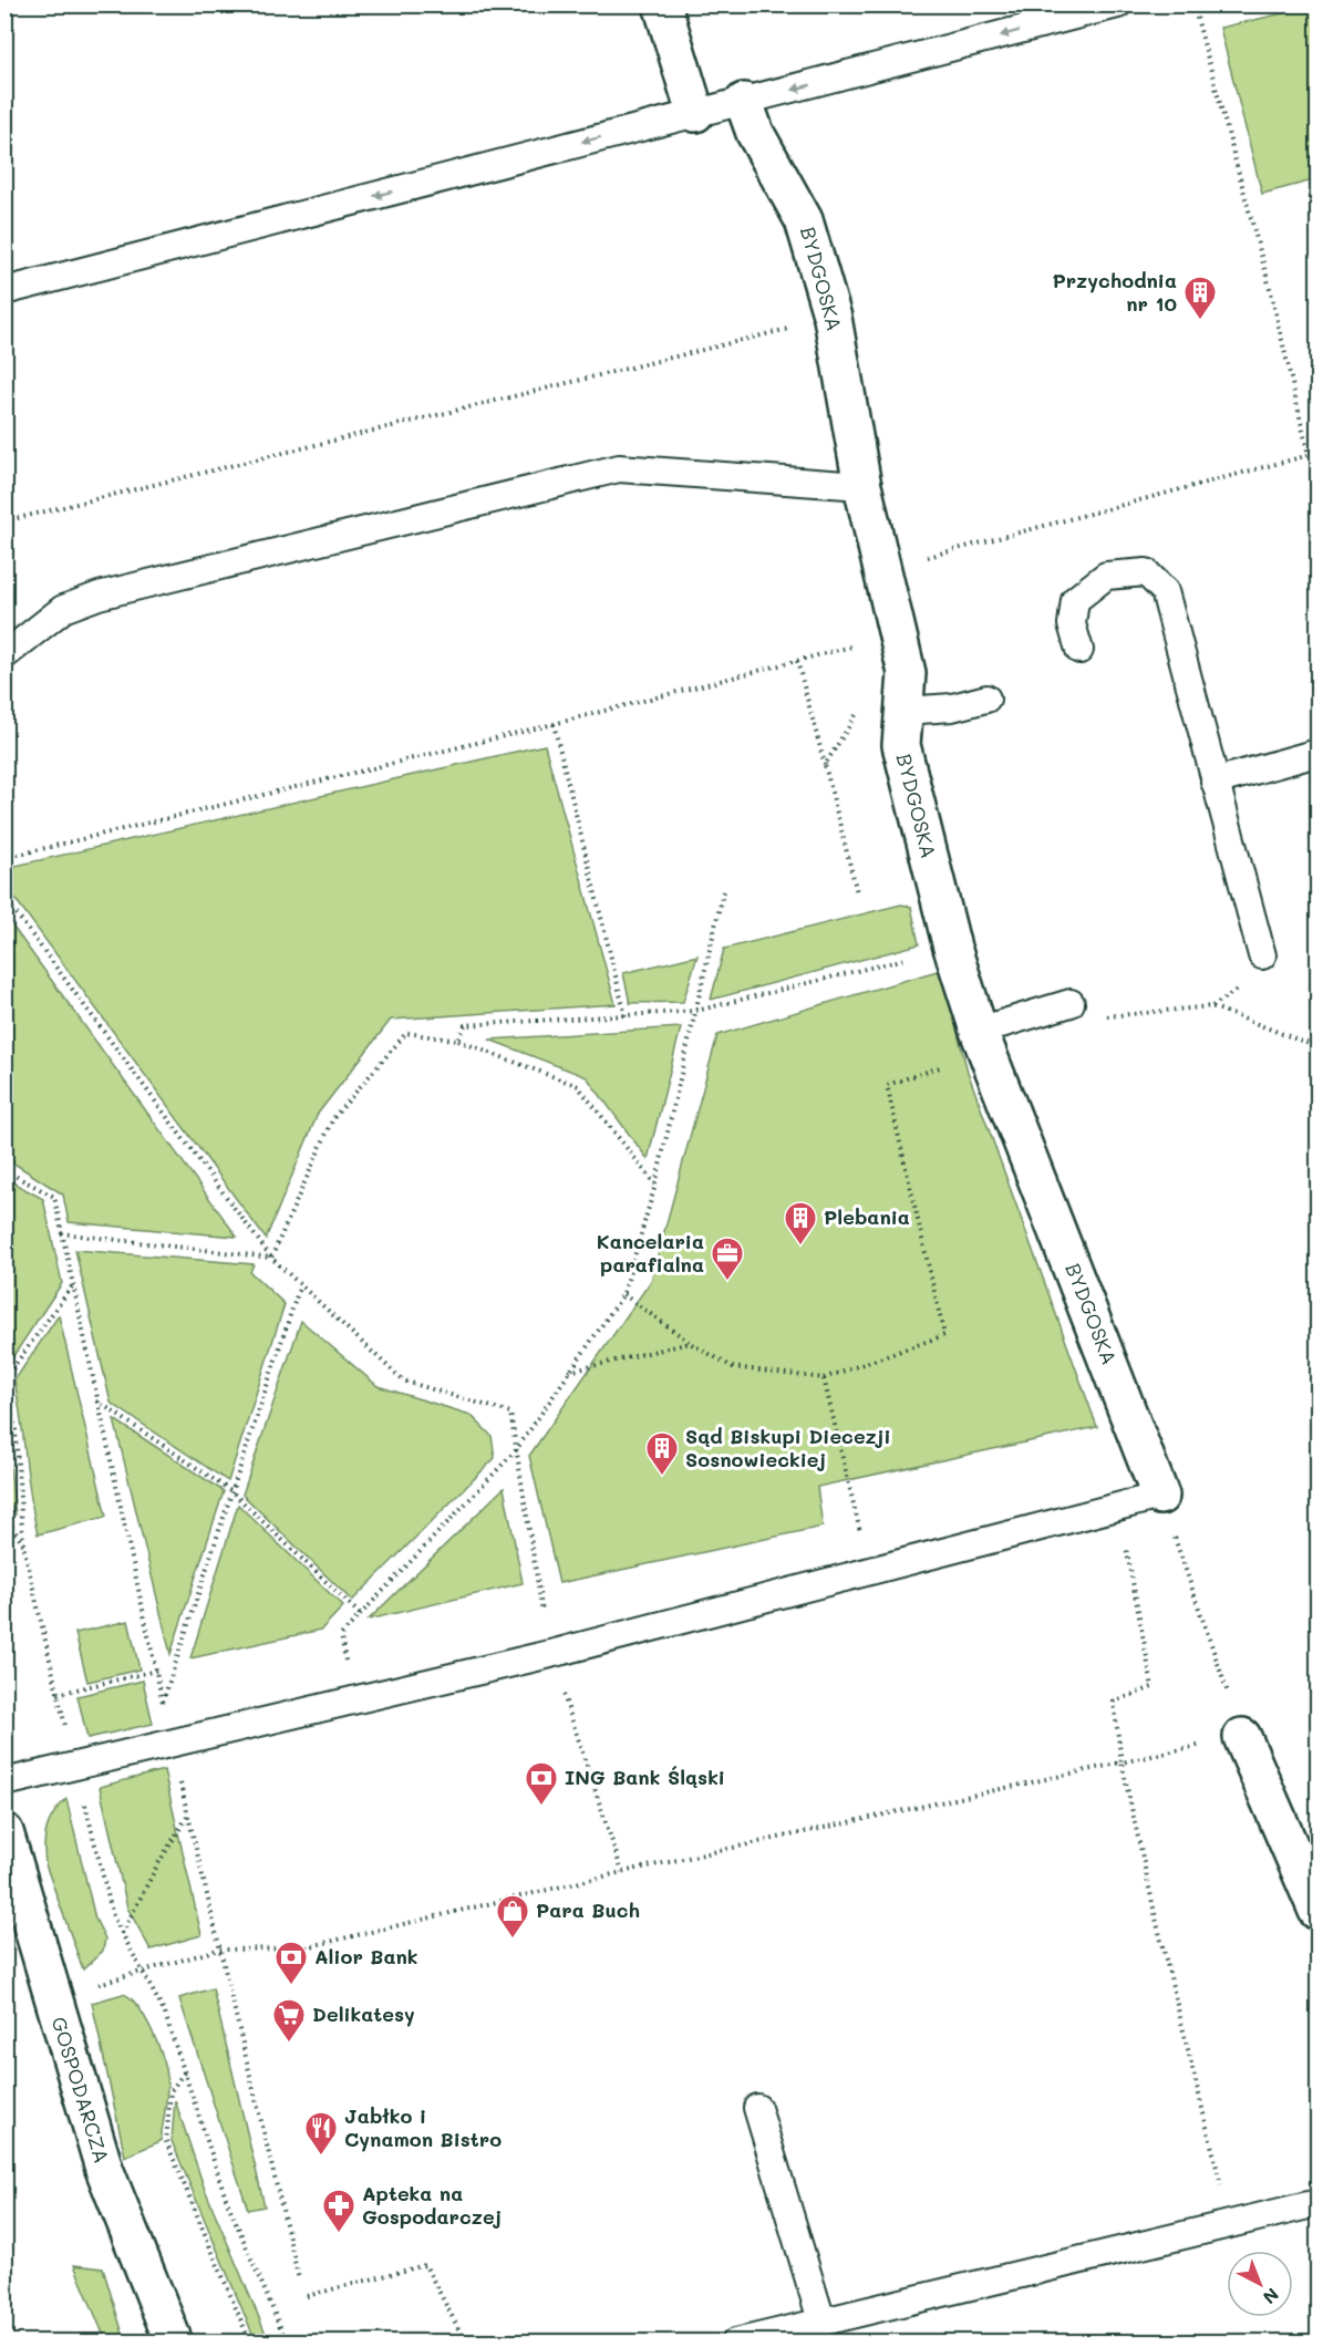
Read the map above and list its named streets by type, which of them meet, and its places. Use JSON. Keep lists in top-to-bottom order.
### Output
{
  "streets": {
    "street": ["BYDGOSKA", "GOSPODARCZA"]
  },
  "places": {
    "building": ["Przychodnia nr 10", "Plebania", "Sąd Biskupi Diecezji Sosnowieckiej"],
    "office": ["Kancelaria parafialna"],
    "bank": ["ING Bank Śląski", "Alior Bank"],
    "shop": ["Para Buch"],
    "supermarket": ["Delikatesy"],
    "restaurant": ["Jabłko i Cynamon Bistro"],
    "pharmacy": ["Apteka na Gospodarczej"]
  },
  "north": "bottom right"
}
